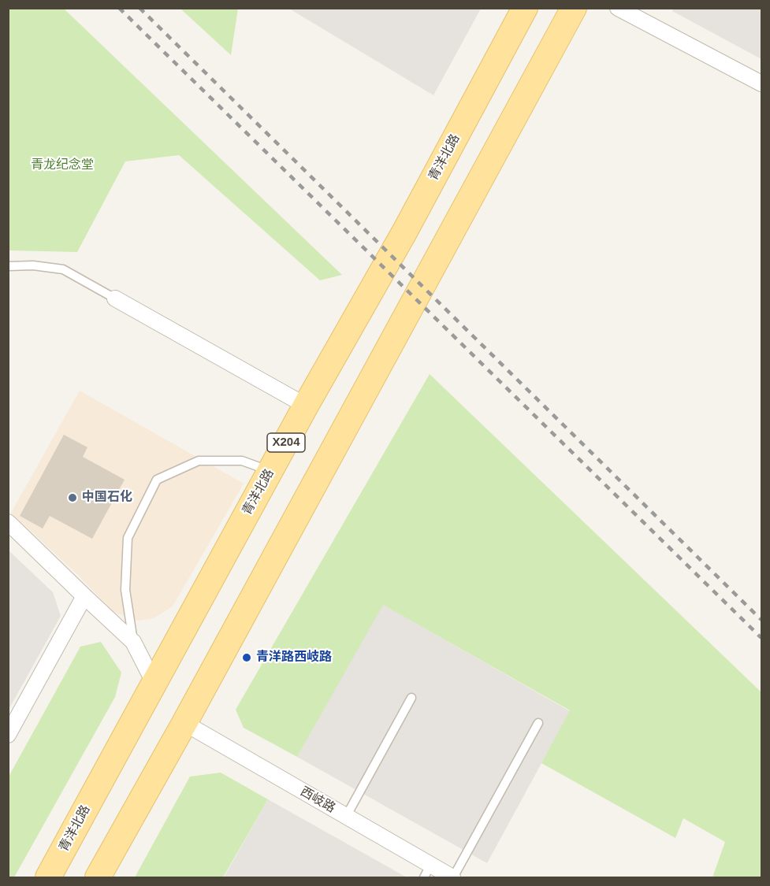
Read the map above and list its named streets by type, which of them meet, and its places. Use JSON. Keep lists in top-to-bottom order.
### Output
{
  "streets": {
    "main road": ["青洋北路", "X204"],
    "street": ["西岐路"]
  },
  "parks": ["青龙纪念堂"],
  "places": ["中国石化", "青洋路西岐路"]
}
